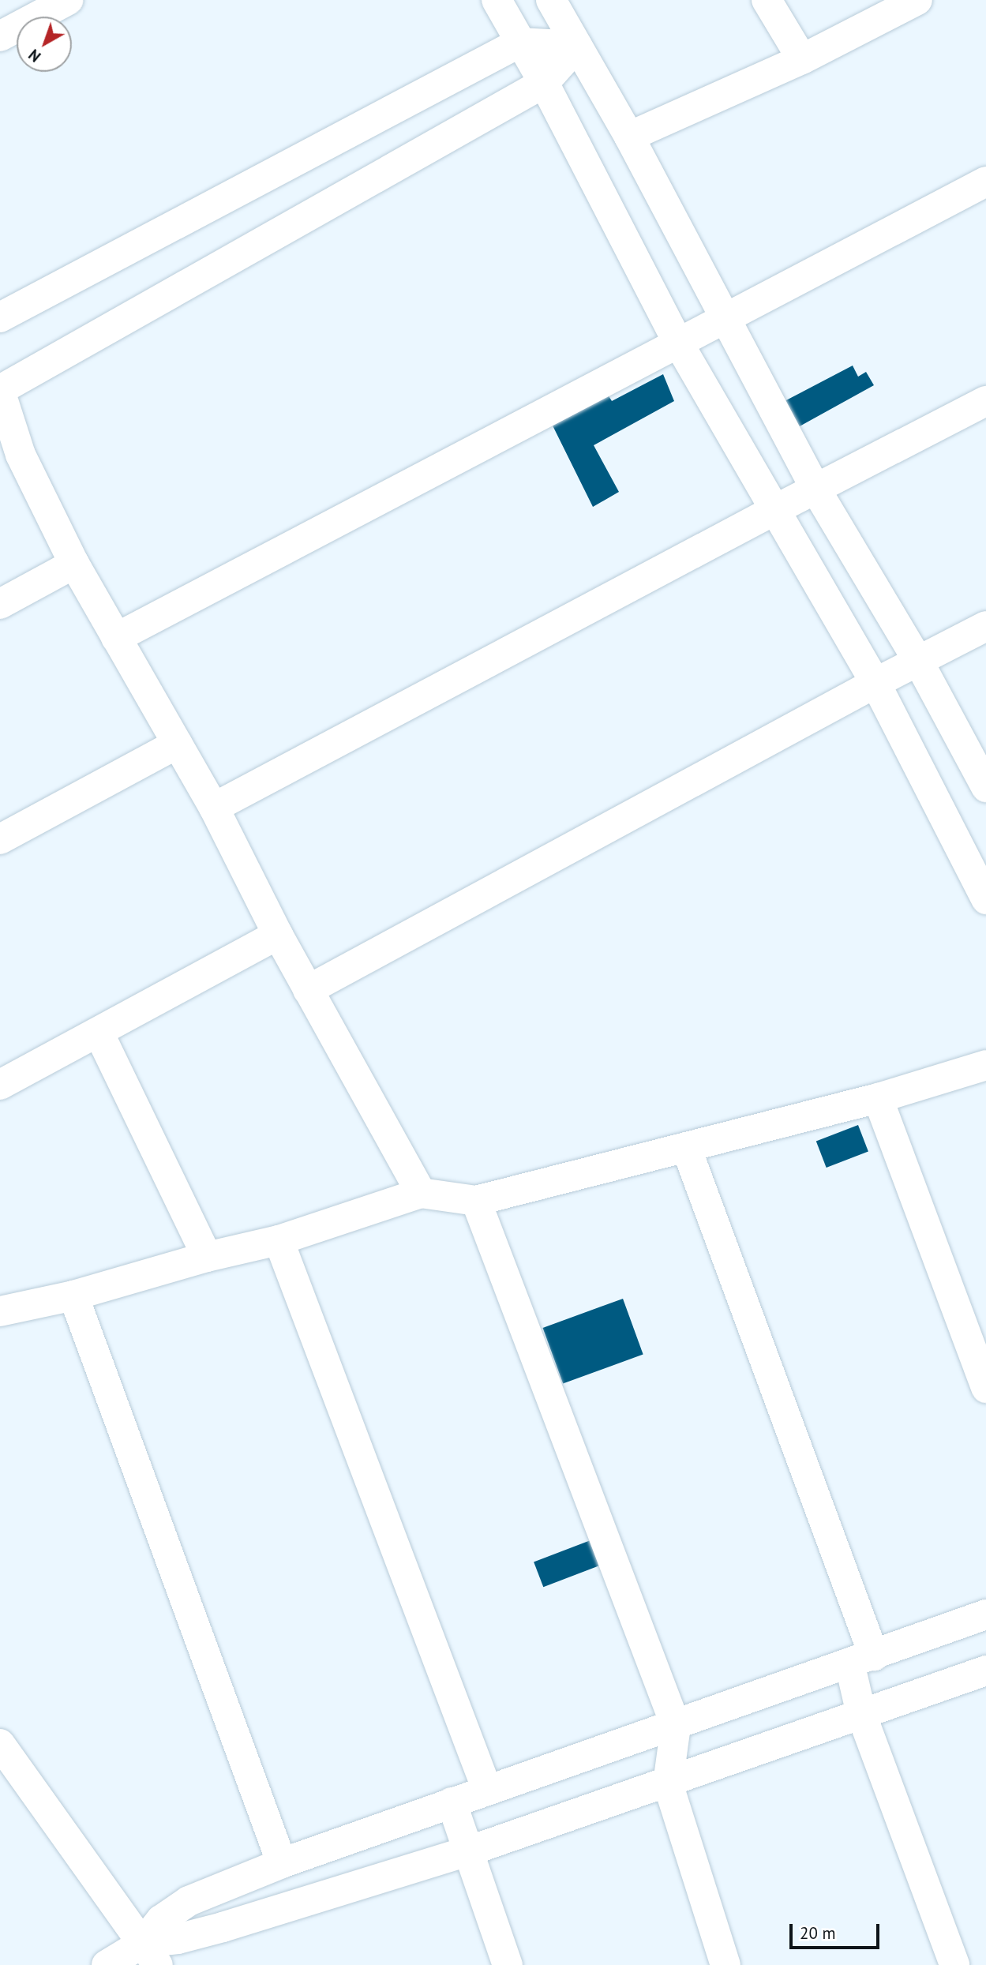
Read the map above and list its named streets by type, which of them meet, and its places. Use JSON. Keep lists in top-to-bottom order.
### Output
{
  "scale_bar": "20 m",
  "north": "bottom left"
}
